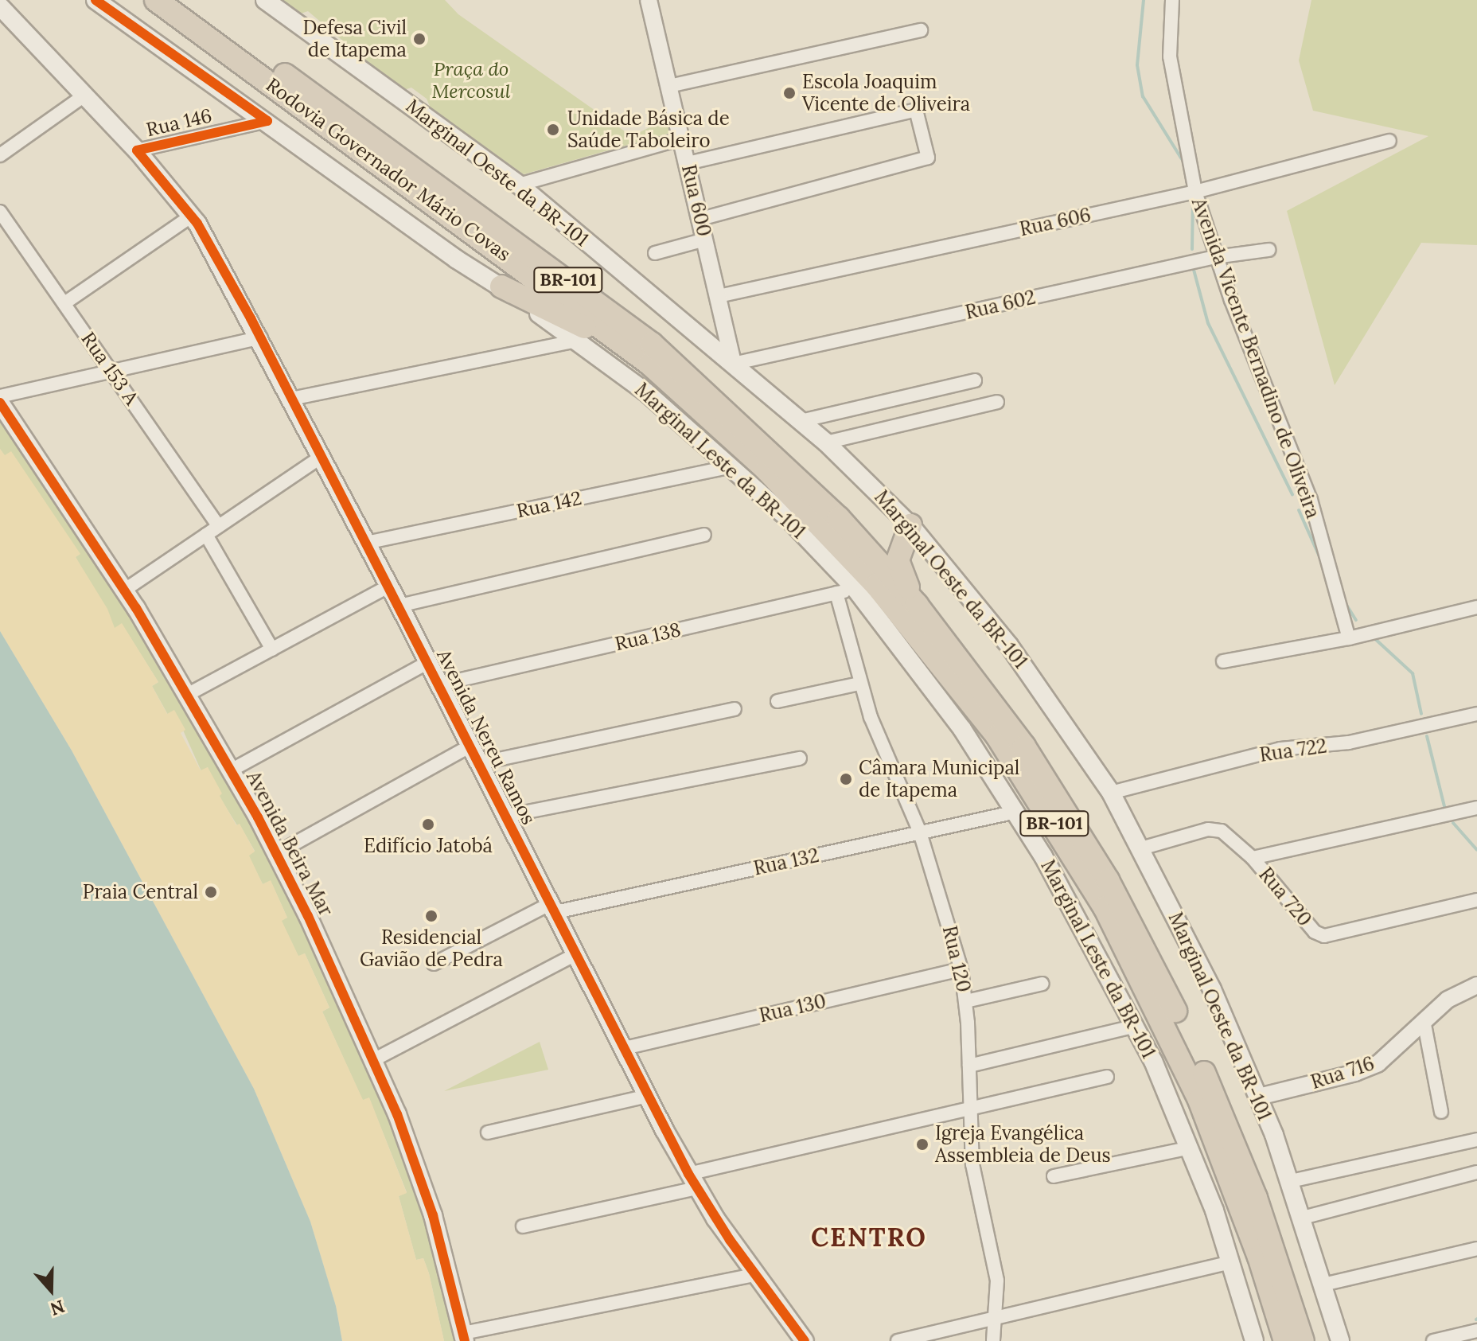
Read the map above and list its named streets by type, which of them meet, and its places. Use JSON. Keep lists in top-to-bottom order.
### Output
{
  "streets": {
    "highway": ["Rodovia Governador Mário Covas", "BR-101"],
    "main road": [
      "Marginal Oeste da BR-101",
      "Marginal Leste da BR-101",
      "Avenida Nereu Ramos",
      "Avenida Beira Mar"
    ],
    "street": [
      "Rua 146",
      "Rua 600",
      "Rua 606",
      "Rua 602",
      "Avenida Vicente Bernadino de Oliveira",
      "Rua 153 A",
      "Rua 142",
      "Rua 138",
      "Rua 722",
      "Rua 132",
      "Rua 720",
      "Rua 120",
      "Rua 130",
      "Rua 716"
    ]
  },
  "crossings": [
    ["Rua 146", "Marginal Leste da BR-101"],
    ["Rua 146", "Avenida Nereu Ramos"],
    ["Marginal Oeste da BR-101", "Rua 600"],
    ["Marginal Oeste da BR-101", "Rua 602"],
    ["Marginal Oeste da BR-101", "Rua 722"],
    ["Marginal Oeste da BR-101", "Rua 720"],
    ["Marginal Oeste da BR-101", "Rua 716"],
    ["Rua 600", "Rua 606"],
    ["Rua 600", "Rua 602"],
    ["Rua 606", "Avenida Vicente Bernadino de Oliveira"],
    ["Rua 602", "Avenida Vicente Bernadino de Oliveira"],
    ["Marginal Leste da BR-101", "Rua 142"],
    ["Marginal Leste da BR-101", "Rua 138"],
    ["Marginal Leste da BR-101", "Rua 132"],
    ["Rua 142", "Avenida Nereu Ramos"],
    ["Rua 138", "Avenida Nereu Ramos"],
    ["Rua 138", "Rua 120"],
    ["Avenida Nereu Ramos", "Rua 132"],
    ["Avenida Nereu Ramos", "Rua 130"],
    ["Rua 132", "Rua 120"],
    ["Rua 120", "Rua 130"]
  ],
  "districts": ["CENTRO"],
  "parks": ["Praça do Mercosul"],
  "places": [
    "Defesa Civil de Itapema",
    "Escola Joaquim Vicente de Oliveira",
    "Unidade Básica de Saúde Taboleiro",
    "Câmara Municipal de Itapema",
    "Edifício Jatobá",
    "Praia Central",
    "Residencial Gavião de Pedra",
    "Igreja Evangélica Assembleia de Deus"
  ],
  "north": "bottom"
}
